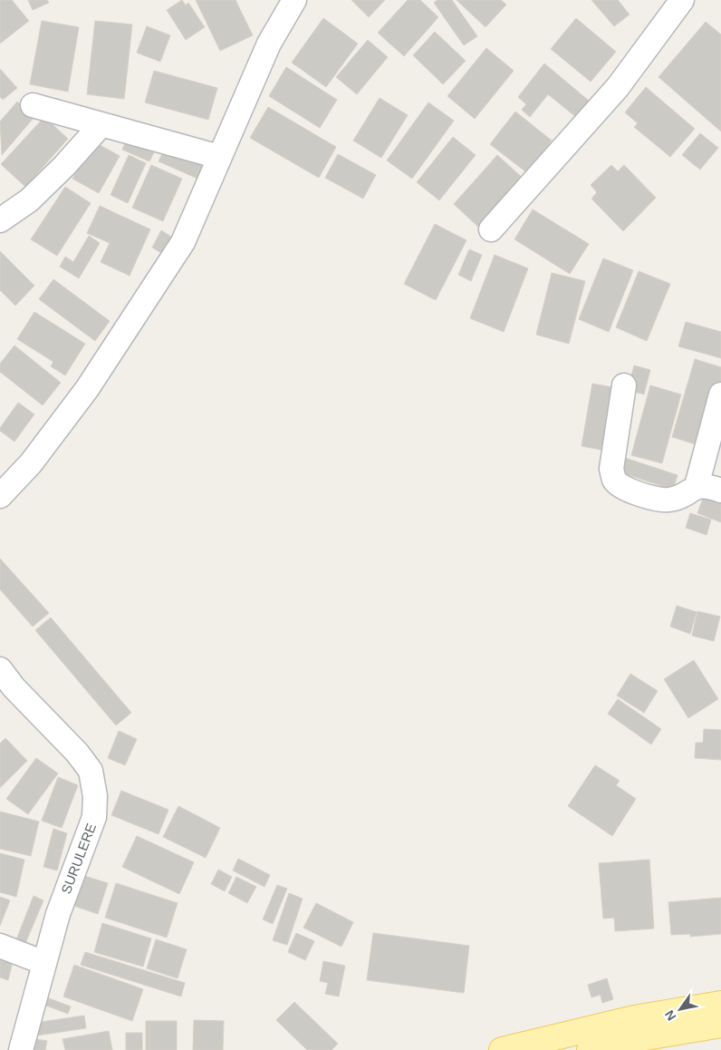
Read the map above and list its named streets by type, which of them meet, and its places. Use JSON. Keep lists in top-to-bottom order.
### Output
{
  "streets": {
    "street": ["SURULERE"]
  },
  "north": "bottom left"
}
